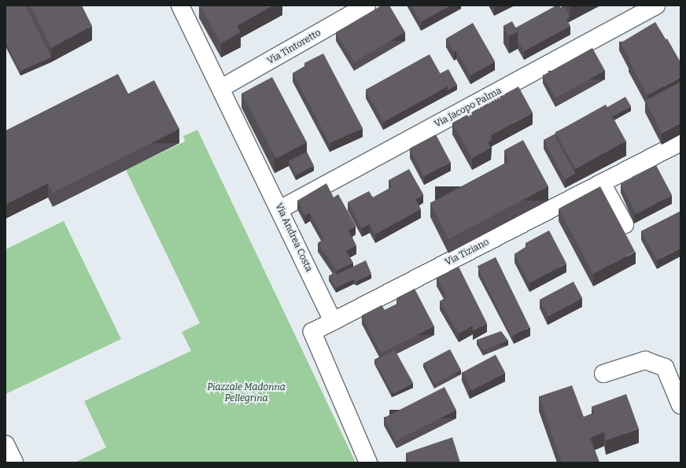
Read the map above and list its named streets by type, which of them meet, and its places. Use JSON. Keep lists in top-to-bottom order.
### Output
{
  "streets": {
    "street": [
      "Via Tintoretto",
      "Via Jacopo Palma",
      "Via Andrea Costa",
      "Via Tiziano"
    ]
  },
  "crossings": [
    ["Via Tintoretto", "Via Andrea Costa"],
    ["Via Jacopo Palma", "Via Andrea Costa"],
    ["Via Andrea Costa", "Via Tiziano"]
  ],
  "parks": ["Piazzale Madonna Pellegrina"]
}
